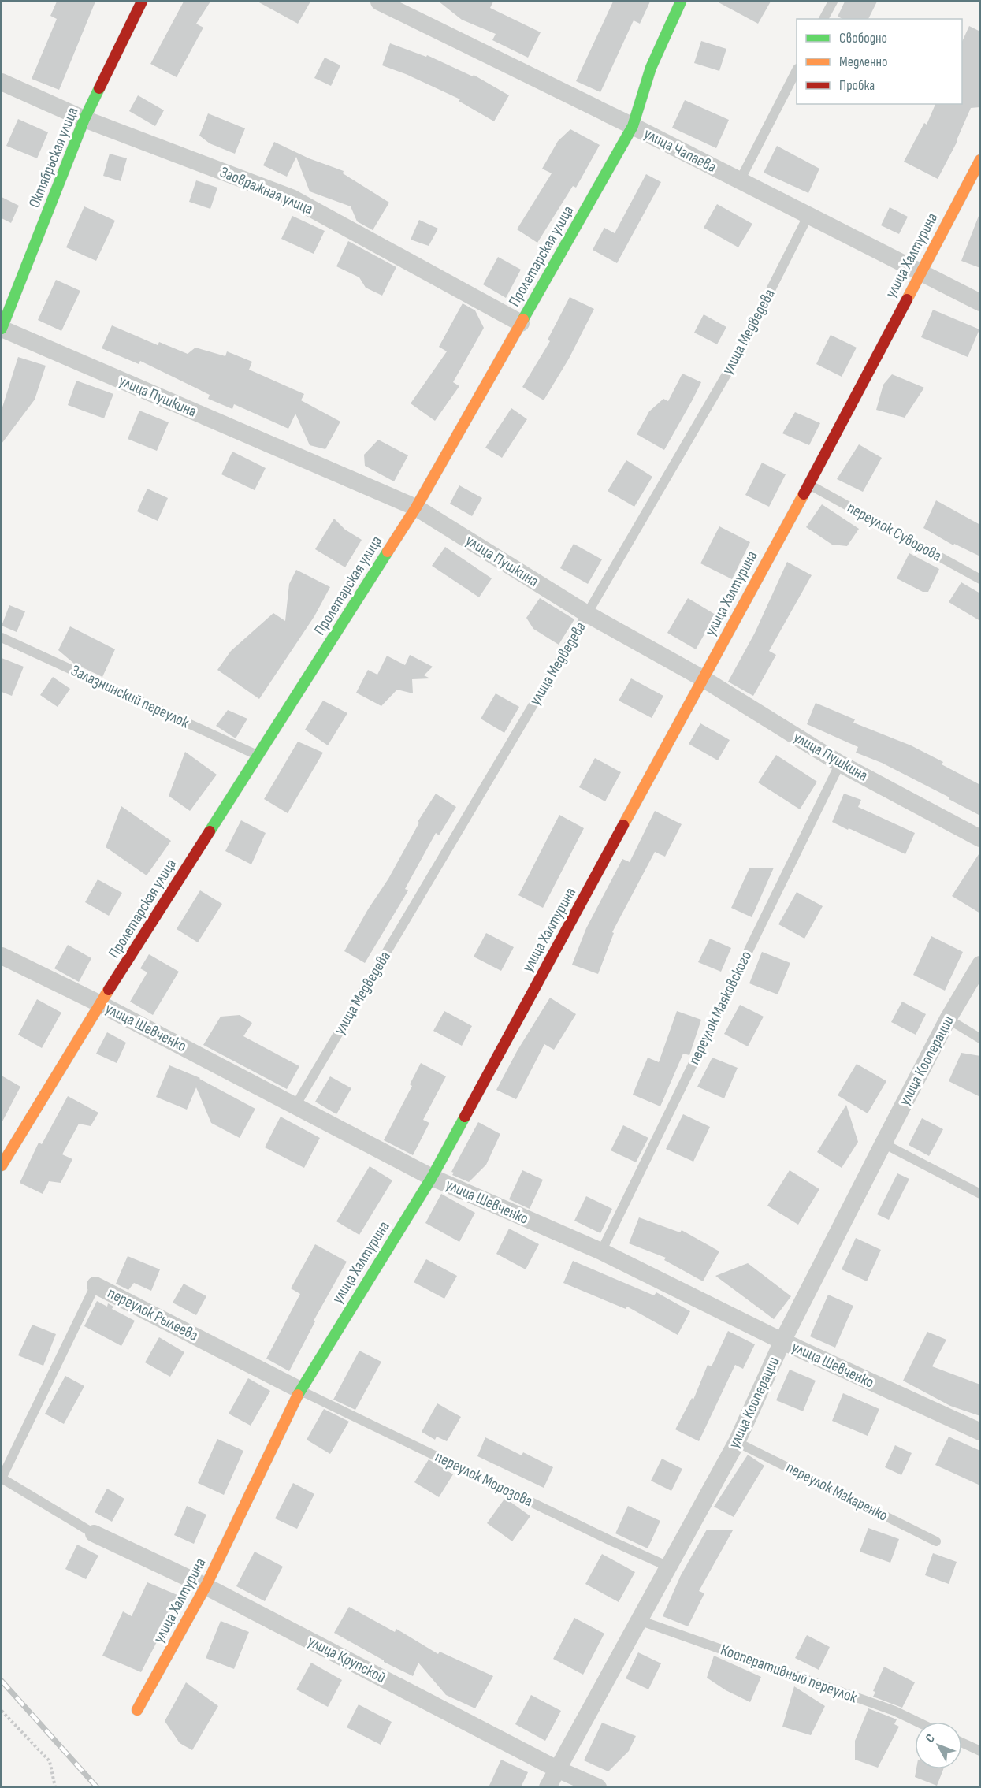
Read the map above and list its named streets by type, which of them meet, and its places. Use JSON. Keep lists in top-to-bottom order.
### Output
{
  "streets": {
    "street": [
      "улица Чапаева",
      "Октябрьская улица",
      "Заовражная улица",
      "улица Халтурина",
      "Пролетарская улица",
      "улица Пушкина",
      "улица Шевченко",
      "улица Кооперации",
      "переулок Рылеева",
      "улица Крупской"
    ],
    "lane": [
      "улица Медведева",
      "переулок Суворова",
      "Залазнинский переулок",
      "переулок Маяковского",
      "переулок Морозова",
      "переулок Макаренко",
      "Кооперативный переулок"
    ]
  },
  "crossings": [
    ["улица Чапаева", "улица Халтурина"],
    ["улица Чапаева", "Пролетарская улица"],
    ["улица Чапаева", "улица Медведева"],
    ["Октябрьская улица", "Заовражная улица"],
    ["Октябрьская улица", "улица Пушкина"],
    ["Заовражная улица", "Пролетарская улица"],
    ["улица Халтурина", "улица Пушкина"],
    ["улица Халтурина", "переулок Суворова"],
    ["улица Халтурина", "улица Шевченко"],
    ["улица Халтурина", "переулок Рылеева"],
    ["улица Халтурина", "переулок Морозова"],
    ["улица Халтурина", "улица Крупской"],
    ["Пролетарская улица", "улица Пушкина"],
    ["Пролетарская улица", "Залазнинский переулок"],
    ["Пролетарская улица", "улица Шевченко"],
    ["улица Медведева", "улица Пушкина"],
    ["улица Медведева", "улица Шевченко"],
    ["улица Пушкина", "переулок Маяковского"],
    ["переулок Маяковского", "улица Шевченко"],
    ["улица Шевченко", "улица Кооперации"],
    ["улица Кооперации", "переулок Морозова"],
    ["улица Кооперации", "переулок Макаренко"],
    ["улица Кооперации", "улица Крупской"],
    ["улица Кооперации", "Кооперативный переулок"],
    ["переулок Рылеева", "переулок Морозова"]
  ],
  "legend": ["Свободно", "Медленно", "Пробка"],
  "north": "top left"
}
